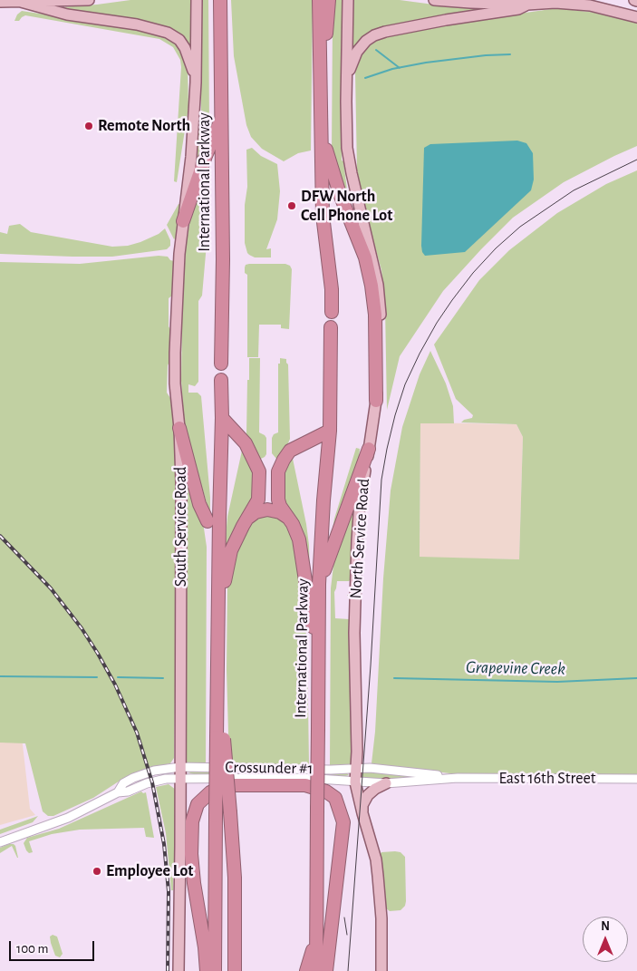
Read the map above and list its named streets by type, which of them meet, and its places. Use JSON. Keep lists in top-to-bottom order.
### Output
{
  "streets": {
    "highway": ["International Parkway"],
    "main road": ["South Service Road", "North Service Road"],
    "street": ["Crossunder #1", "East 16th Street"]
  },
  "crossings": [
    ["South Service Road", "Crossunder #1"],
    ["North Service Road", "Crossunder #1"],
    ["North Service Road", "East 16th Street"],
    ["Crossunder #1", "East 16th Street"]
  ],
  "water": ["Grapevine Creek"],
  "places": ["Remote North", "DFW North Cell Phone Lot", "Employee Lot"],
  "scale_bar": "100 m",
  "north": "top"
}
